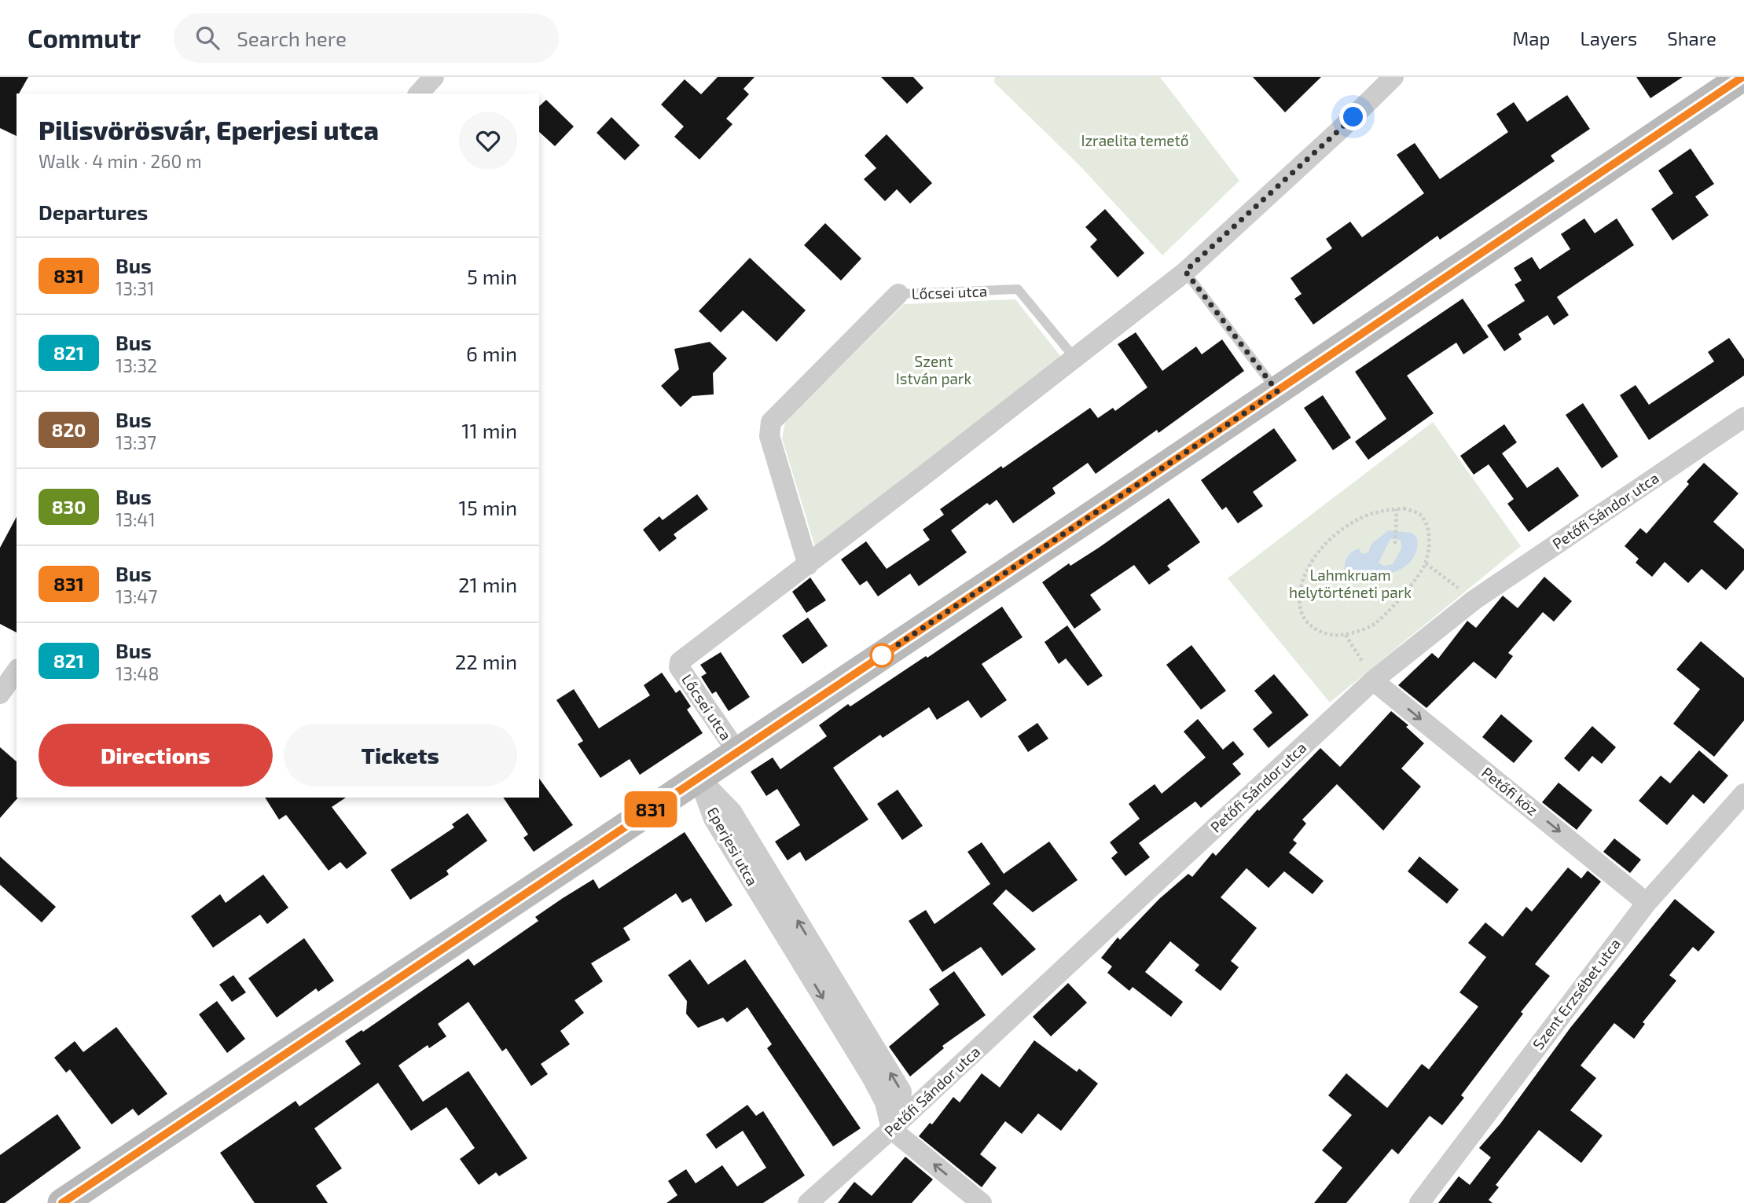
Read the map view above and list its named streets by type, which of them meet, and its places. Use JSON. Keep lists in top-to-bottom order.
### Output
{
  "streets": {
    "street": [
      "Lőcsei utca",
      "Petőfi Sándor utca",
      "Petőfi köz",
      "Eperjesi utca",
      "Szent Erzsébet utca"
    ]
  },
  "crossings": [
    ["Petőfi Sándor utca", "Petőfi köz"],
    ["Petőfi Sándor utca", "Eperjesi utca"],
    ["Petőfi köz", "Szent Erzsébet utca"]
  ],
  "one_way": ["Petőfi köz"],
  "parks": ["Izraelita temető", "Szent István park", "Lahmkruam helytörténeti park"],
  "lines": ["bus line 831"],
  "page": {
    "header": "Commutr",
    "search": "Search here",
    "nav": ["Map", "Layers", "Share"],
    "on_map": "831",
    "heading": [
      ["Pilisvörösvár, Eperjesi utca", "Walk · 4 min · 260 m"],
      "Departures"
    ],
    "list": [
      {
        "mark": "831",
        "name": "Bus",
        "note": "13:31",
        "value": "5 min"
      },
      {
        "mark": "821",
        "name": "Bus",
        "note": "13:32",
        "value": "6 min"
      },
      {
        "mark": "820",
        "name": "Bus",
        "note": "13:37",
        "value": "11 min"
      },
      {
        "mark": "830",
        "name": "Bus",
        "note": "13:41",
        "value": "15 min"
      },
      {
        "mark": "831",
        "name": "Bus",
        "note": "13:47",
        "value": "21 min"
      },
      {
        "mark": "821",
        "name": "Bus",
        "note": "13:48",
        "value": "22 min"
      }
    ],
    "buttons": ["Directions", "Tickets"]
  }
}
